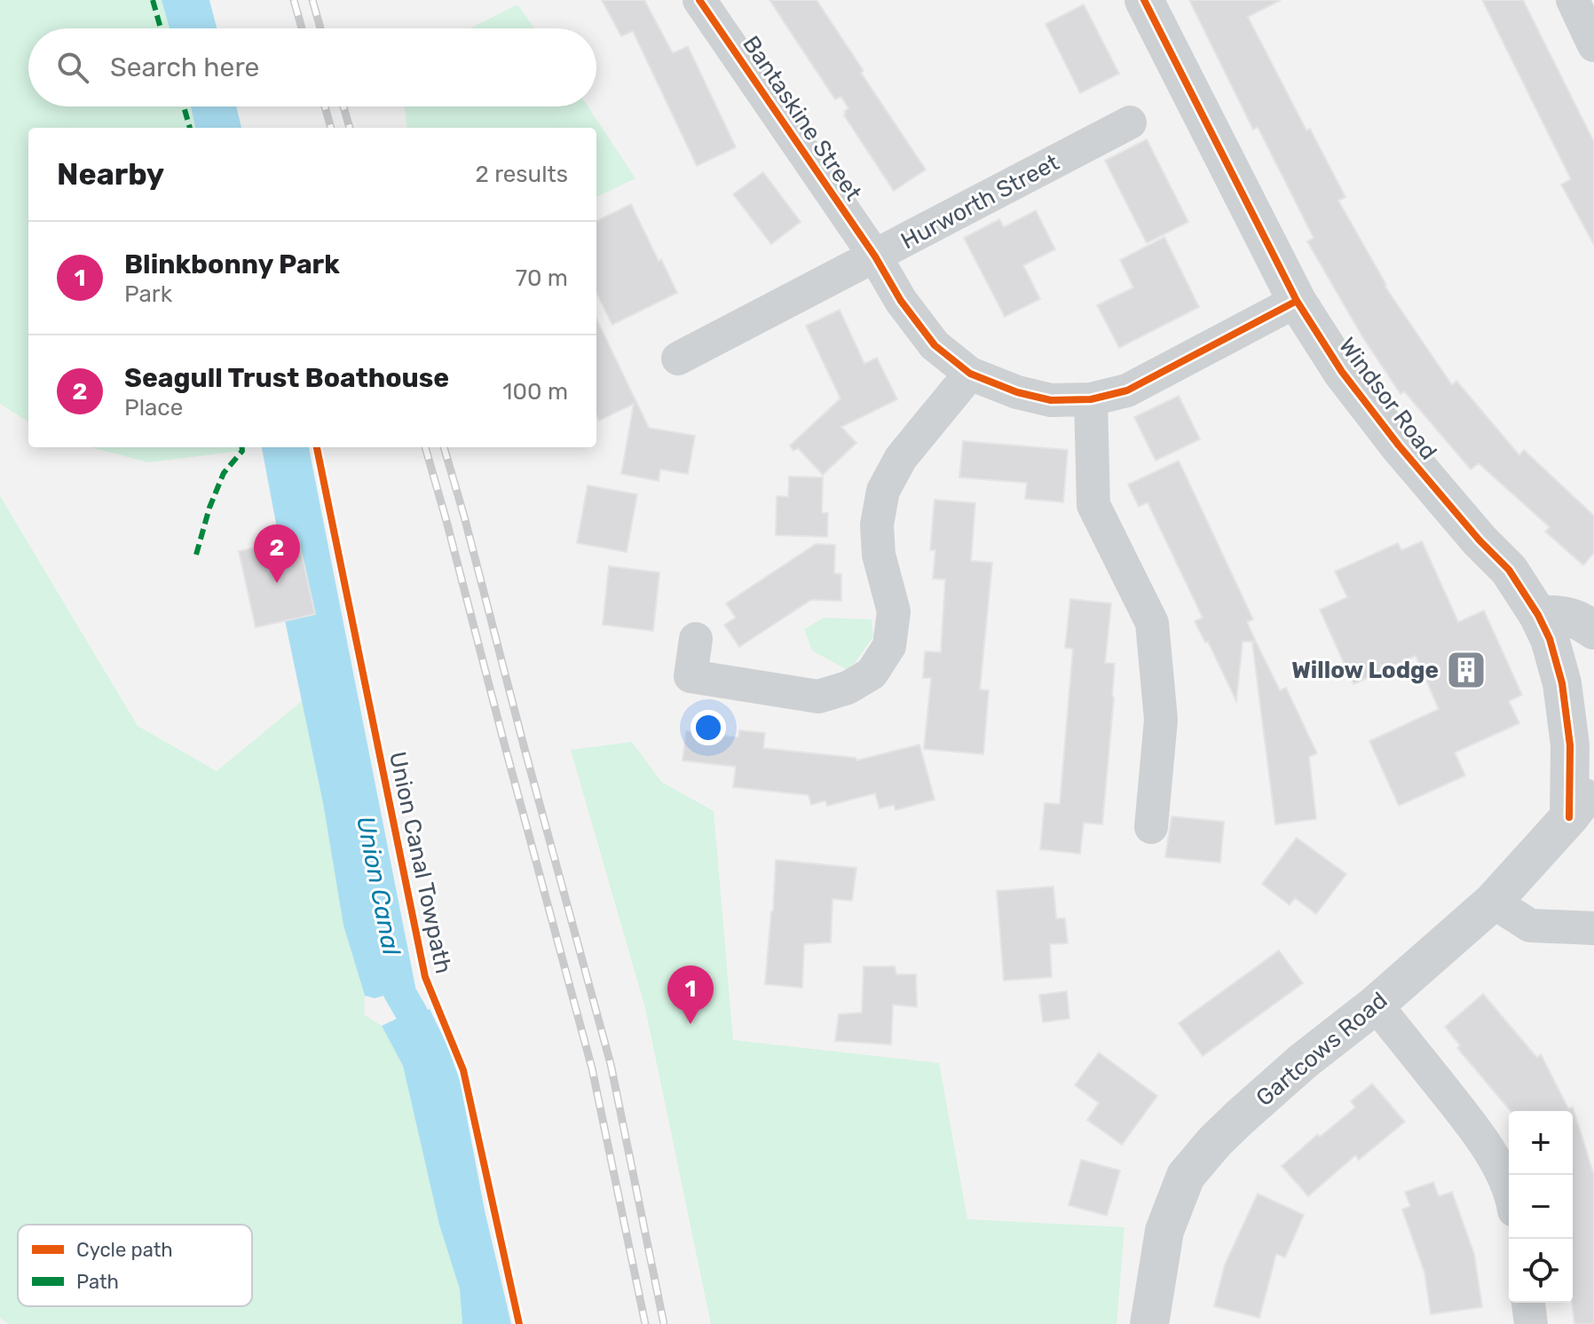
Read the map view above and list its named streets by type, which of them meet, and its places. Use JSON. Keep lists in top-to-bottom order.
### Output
{
  "streets": {
    "street": [
      "Bantaskine Street",
      "Hurworth Street",
      "Windsor Road",
      "Gartcows Road"
    ],
    "cycle path": ["Union Canal Towpath"]
  },
  "crossings": [
    ["Bantaskine Street", "Hurworth Street"],
    ["Bantaskine Street", "Windsor Road"],
    ["Windsor Road", "Gartcows Road"]
  ],
  "water": ["Union Canal"],
  "places": {
    "building": ["Willow Lodge"]
  },
  "legend": ["Cycle path", "Path"],
  "page": {
    "search": "Search here",
    "heading": ["Nearby", "2 results"],
    "list": [
      {
        "mark": "1",
        "name": "Blinkbonny Park",
        "note": "Park",
        "value": "70 m"
      },
      {
        "mark": "2",
        "name": "Seagull Trust Boathouse",
        "note": "Place",
        "value": "100 m"
      }
    ],
    "pins": ["2", "1"],
    "map_buttons": ["+", "−"]
  }
}
